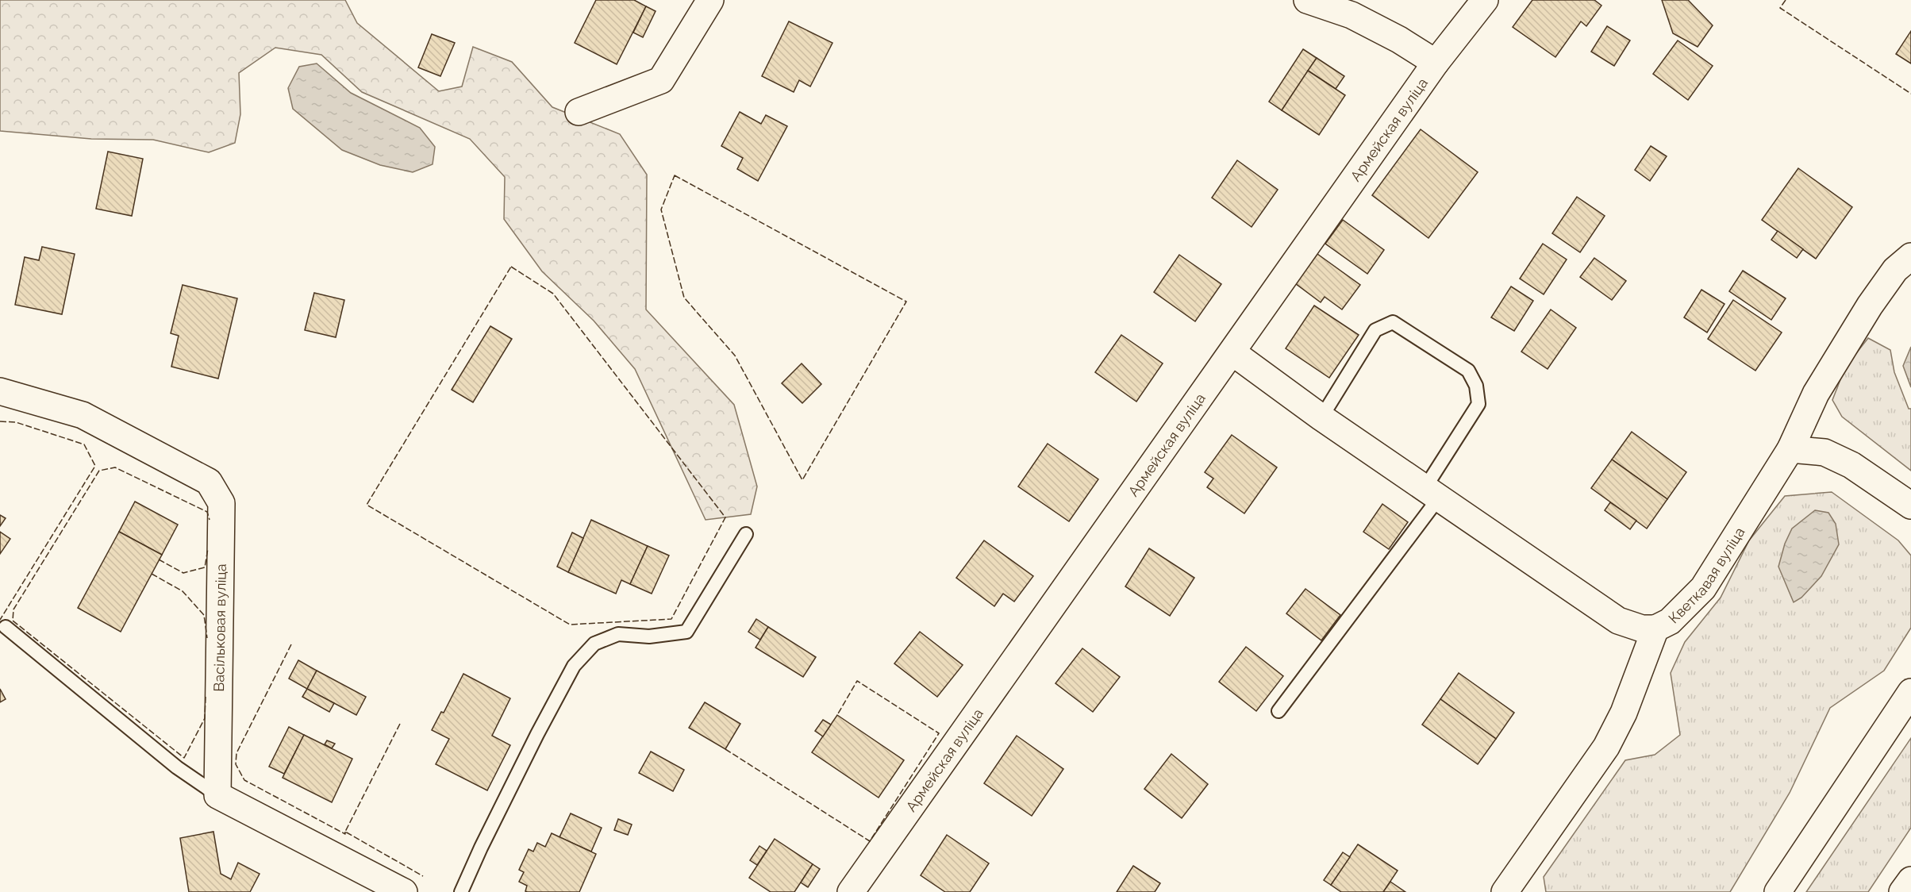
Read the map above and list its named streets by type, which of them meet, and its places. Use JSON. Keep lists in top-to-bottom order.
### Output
{
  "streets": {
    "street": ["Армейская вуліца", "Кветкавая вуліца", "Васільковая вуліца"]
  }
}
